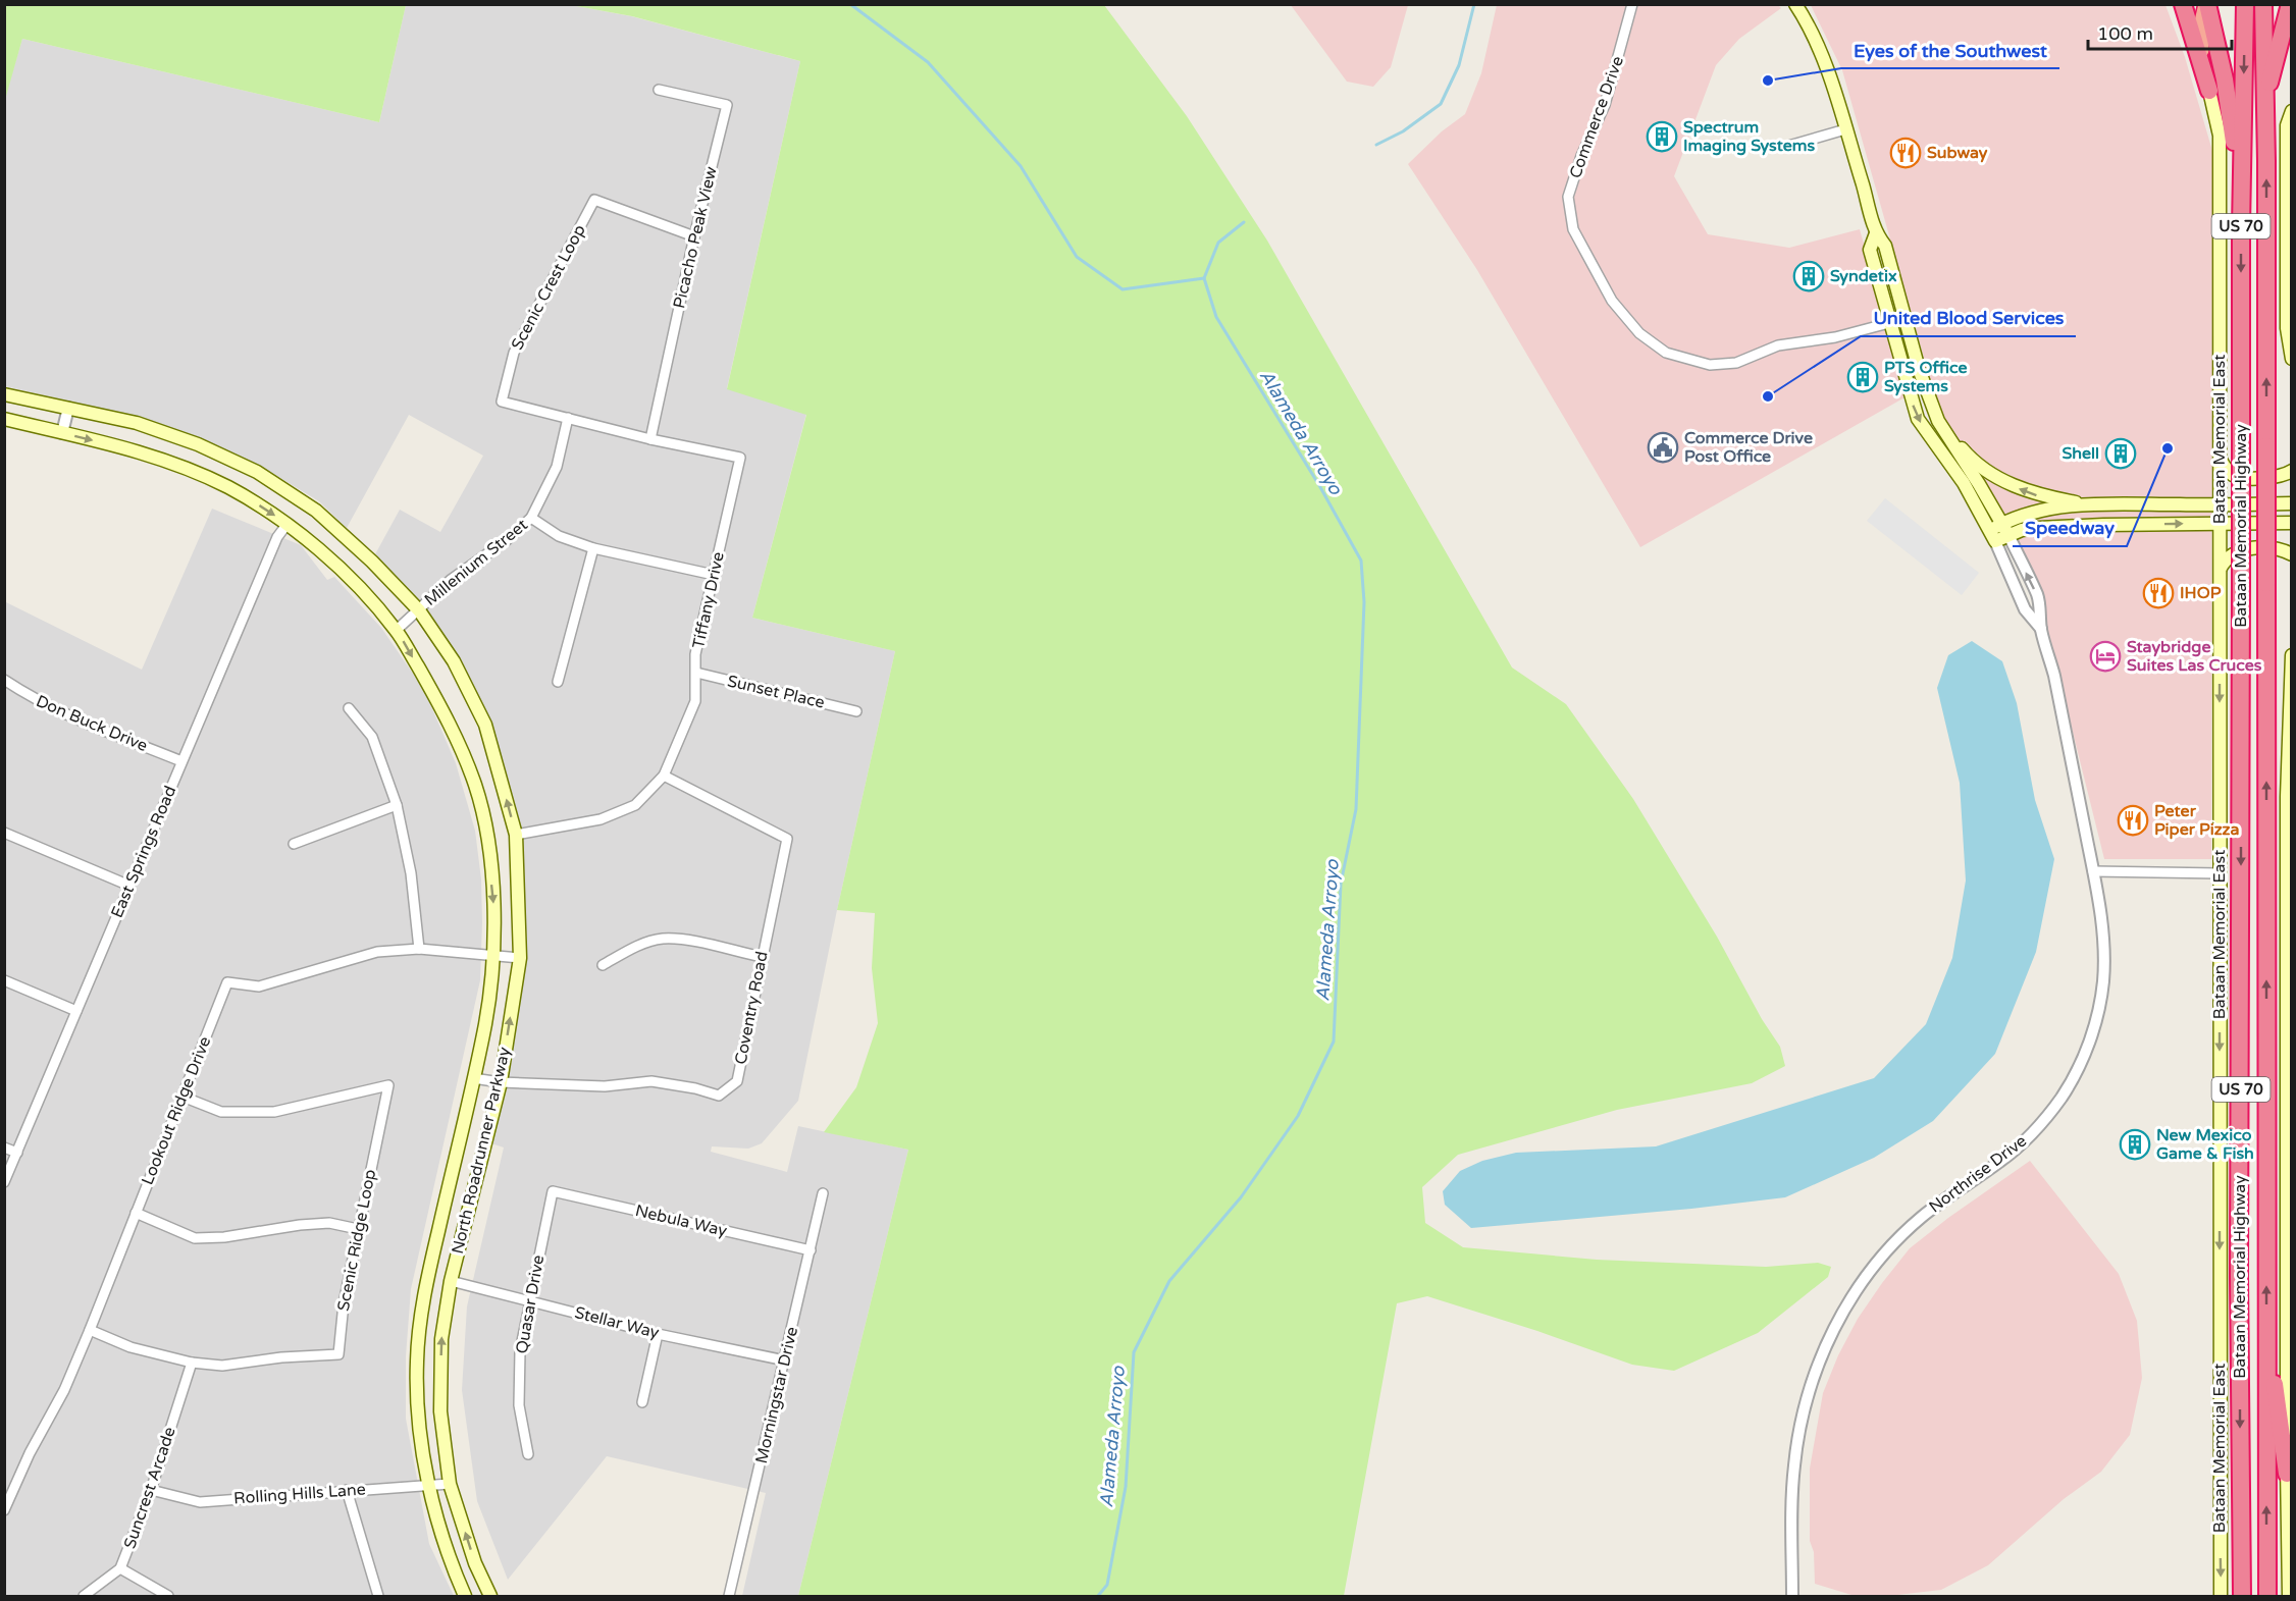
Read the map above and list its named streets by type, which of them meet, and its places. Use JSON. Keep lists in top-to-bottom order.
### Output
{
  "streets": {
    "highway": ["US 70", "Bataan Memorial Highway"],
    "main road": ["Bataan Memorial East", "North Roadrunner Parkway"],
    "street": [
      "Commerce Drive",
      "Picacho Peak View",
      "Scenic Crest Loop",
      "Millenium Street",
      "Tiffany Drive",
      "Sunset Place",
      "Don Buck Drive",
      "East Springs Road",
      "Coventry Road",
      "Lookout Ridge Drive",
      "Northrise Drive",
      "Nebula Way",
      "Scenic Ridge Loop",
      "Quasar Drive",
      "Stellar Way",
      "Morningstar Drive",
      "Suncrest Arcade",
      "Rolling Hills Lane"
    ]
  },
  "crossings": [
    ["Picacho Peak View", "Scenic Crest Loop"],
    ["Picacho Peak View", "Tiffany Drive"],
    ["Scenic Crest Loop", "Millenium Street"],
    ["Scenic Crest Loop", "Tiffany Drive"],
    ["Millenium Street", "North Roadrunner Parkway"],
    ["Tiffany Drive", "Sunset Place"],
    ["Tiffany Drive", "Coventry Road"],
    ["Tiffany Drive", "North Roadrunner Parkway"],
    ["Don Buck Drive", "East Springs Road"],
    ["East Springs Road", "North Roadrunner Parkway"],
    ["Coventry Road", "North Roadrunner Parkway"],
    ["Lookout Ridge Drive", "North Roadrunner Parkway"],
    ["Lookout Ridge Drive", "Scenic Ridge Loop"],
    ["North Roadrunner Parkway", "Stellar Way"],
    ["North Roadrunner Parkway", "Rolling Hills Lane"],
    ["Nebula Way", "Quasar Drive"],
    ["Nebula Way", "Morningstar Drive"],
    ["Scenic Ridge Loop", "Suncrest Arcade"],
    ["Quasar Drive", "Stellar Way"],
    ["Stellar Way", "Morningstar Drive"],
    ["Suncrest Arcade", "Rolling Hills Lane"]
  ],
  "water": ["Alameda Arroyo"],
  "places": {
    "other": ["Eyes of the Southwest", "United Blood Services", "Speedway"],
    "building": [
      "Spectrum Imaging Systems",
      "Syndetix",
      "PTS Office Systems",
      "Shell",
      "New Mexico Game & Fish"
    ],
    "restaurant": ["Subway", "IHOP", "Peter Piper Pizza"],
    "public building": ["Commerce Drive Post Office"],
    "hotel": ["Staybridge Suites Las Cruces"]
  },
  "scale_bar": "100 m"
}
